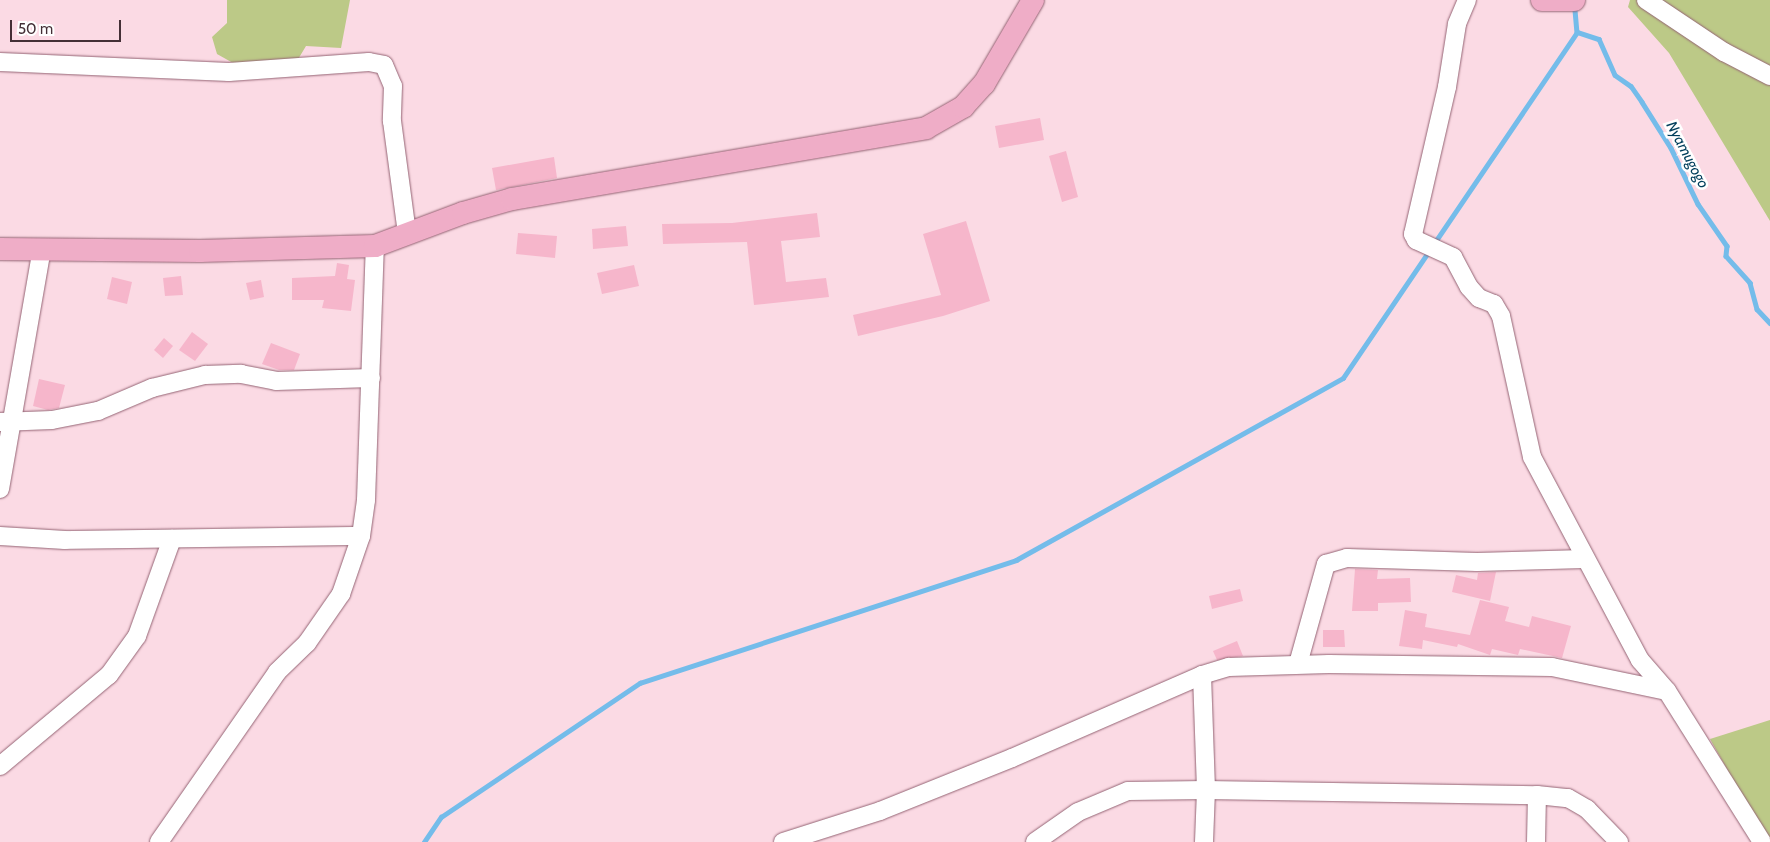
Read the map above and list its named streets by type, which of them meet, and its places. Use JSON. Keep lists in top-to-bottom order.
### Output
{
  "water": ["Nyamugogo"],
  "scale_bar": "50 m"
}
